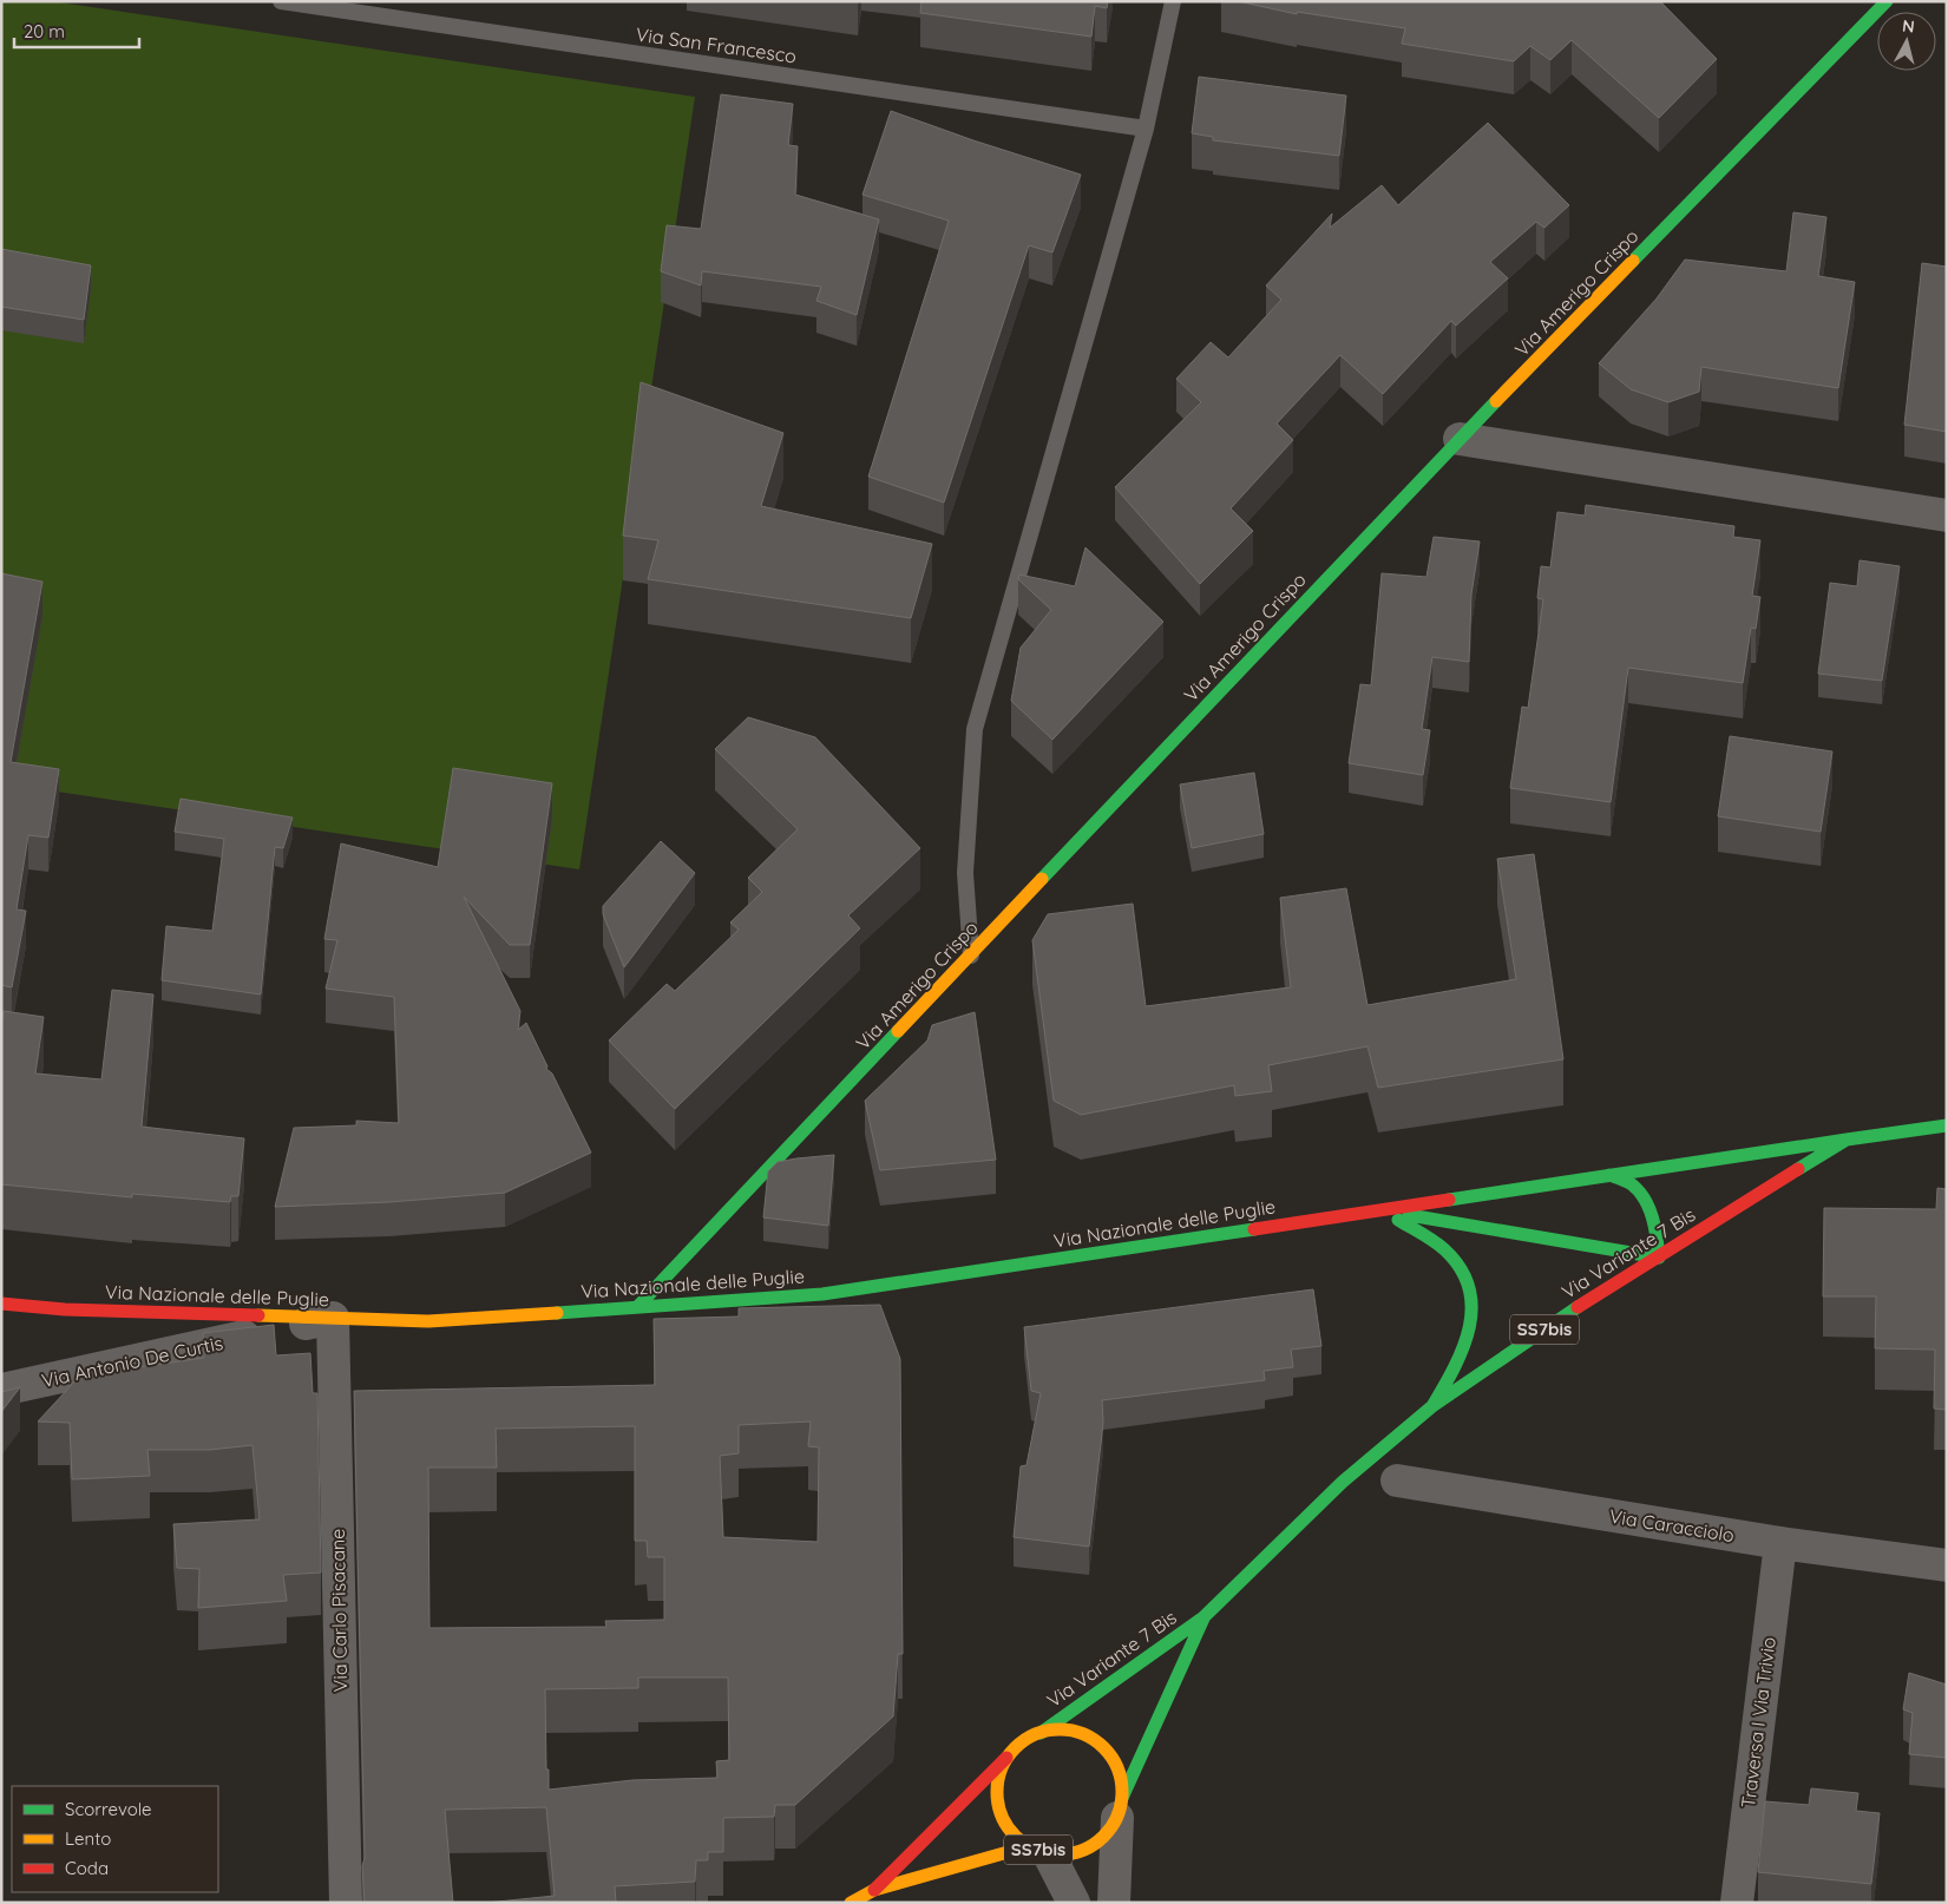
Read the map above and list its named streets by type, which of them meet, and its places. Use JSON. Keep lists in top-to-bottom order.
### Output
{
  "streets": {
    "main road": [
      "Via Amerigo Crispo",
      "Via Nazionale delle Puglie",
      "Via Variante 7 Bis",
      "SS7bis"
    ],
    "street": [
      "Via Antonio De Curtis",
      "Via Caracciolo",
      "Via Carlo Pisacane",
      "Traversa I Via Trivio"
    ],
    "lane": ["Via San Francesco"]
  },
  "crossings": [
    ["Via Amerigo Crispo", "Via Nazionale delle Puglie"],
    ["Via Nazionale delle Puglie", "Via Variante 7 Bis"],
    ["Via Nazionale delle Puglie", "Via Antonio De Curtis"],
    ["Via Nazionale delle Puglie", "Via Carlo Pisacane"],
    ["Via Variante 7 Bis", "SS7bis"],
    ["Via Antonio De Curtis", "Via Carlo Pisacane"],
    ["Via Caracciolo", "Traversa I Via Trivio"]
  ],
  "legend": ["Scorrevole", "Lento", "Coda"],
  "scale_bar": "20 m",
  "north": "top"
}
